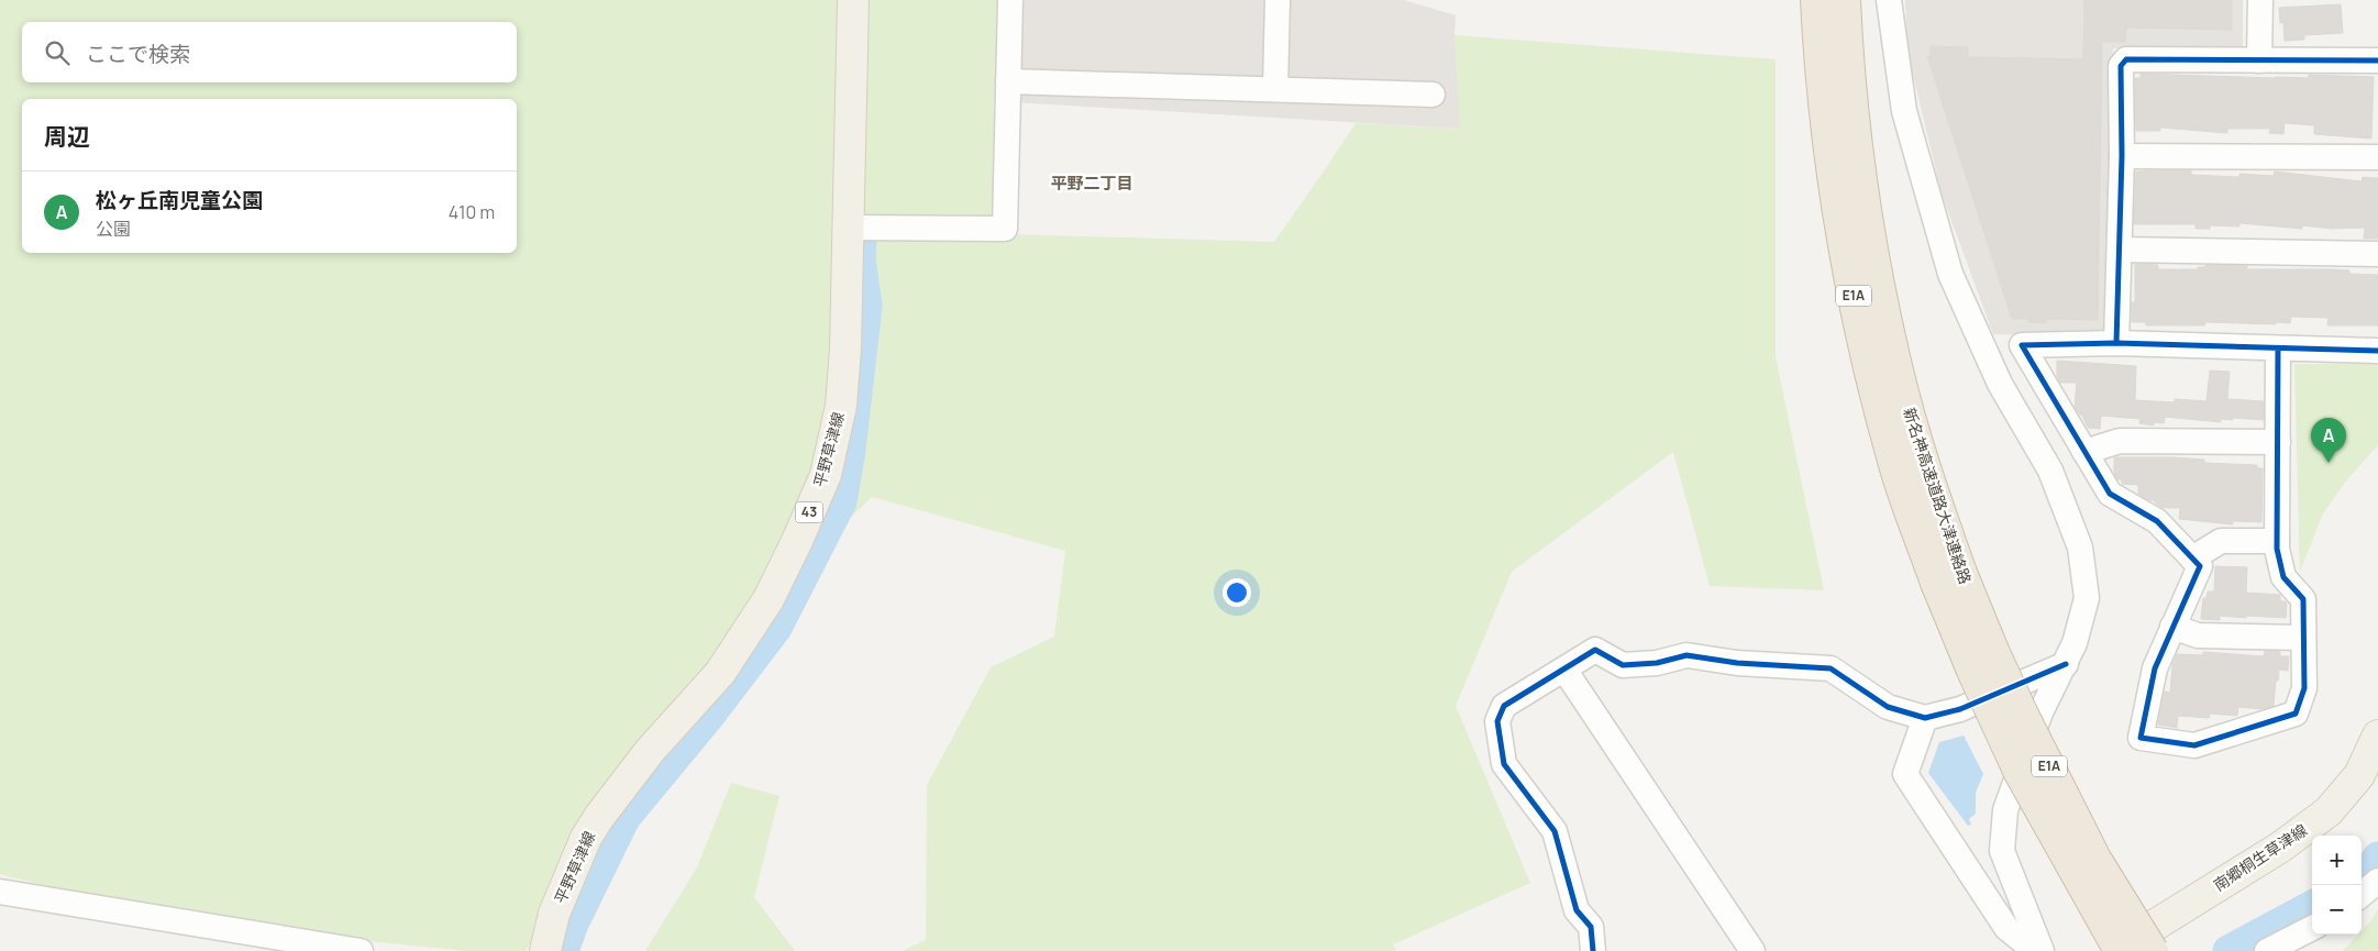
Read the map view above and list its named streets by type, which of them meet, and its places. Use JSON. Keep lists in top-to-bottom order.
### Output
{
  "streets": {
    "highway": ["E1A", "新名神高速道路大津連絡路"],
    "main road": ["平野草津線", "43", "南郷桐生草津線"]
  },
  "districts": ["平野二丁目"],
  "page": {
    "search": "ここで検索",
    "heading": "周辺",
    "list": [
      {
        "mark": "A",
        "name": "松ヶ丘南児童公園",
        "note": "公園",
        "value": "410 m"
      }
    ],
    "pins": "A",
    "map_buttons": ["+", "−"]
  }
}
